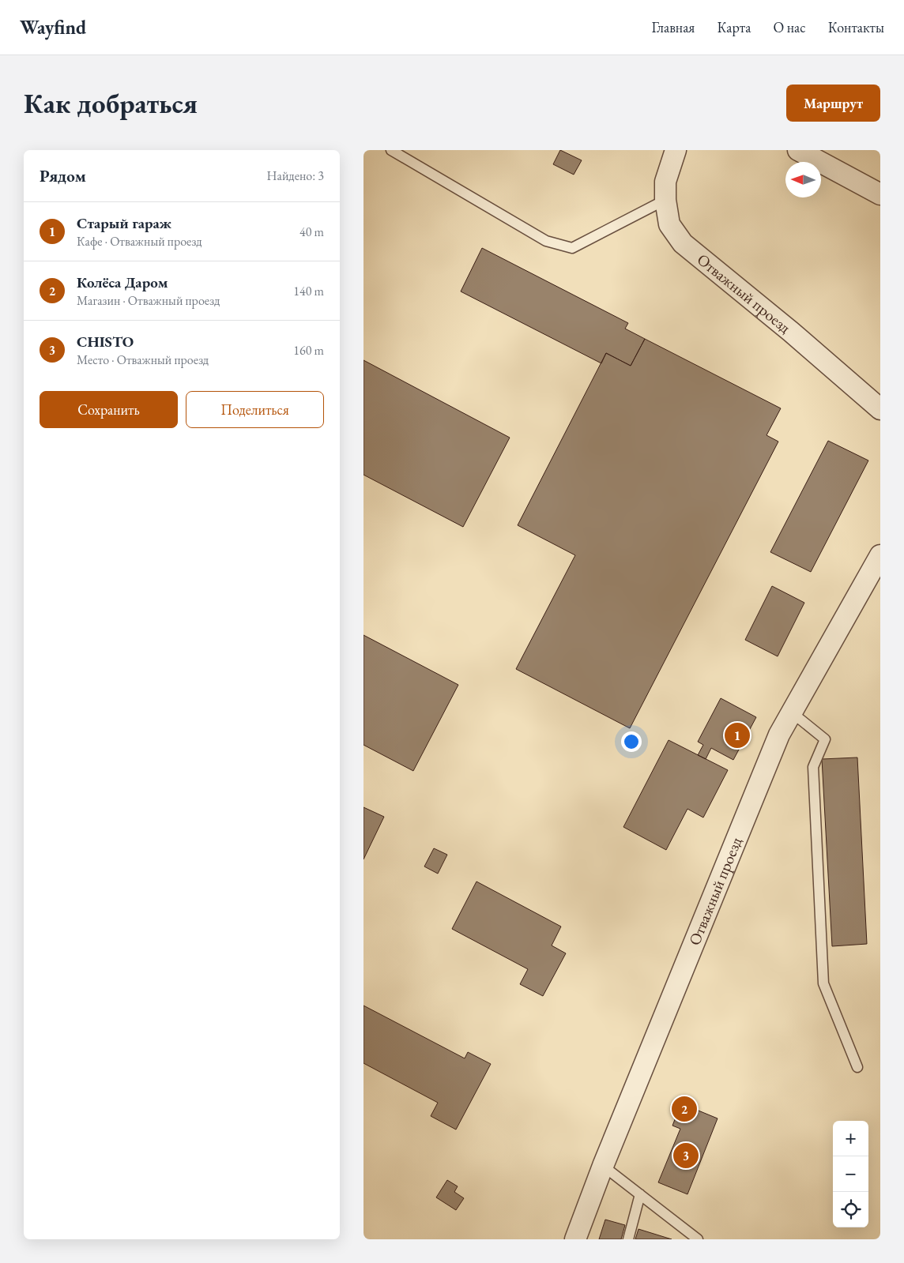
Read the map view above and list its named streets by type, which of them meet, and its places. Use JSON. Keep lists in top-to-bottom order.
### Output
{
  "streets": {
    "street": ["Отважный проезд"]
  },
  "north": "left",
  "page": {
    "header": "Wayfind",
    "nav": [
      "Главная",
      "Карта",
      "О нас",
      "Контакты"
    ],
    "buttons": [
      "Маршрут",
      ["Сохранить", "Поделиться"]
    ],
    "title": "Как добраться",
    "heading": ["Рядом", "Найдено: 3"],
    "list": [
      {
        "mark": "1",
        "name": "Старый гараж",
        "note": "Кафе · Отважный проезд",
        "value": "40 m"
      },
      {
        "mark": "2",
        "name": "Колёса Даром",
        "note": "Магазин · Отважный проезд",
        "value": "140 m"
      },
      {
        "mark": "3",
        "name": "CHISTO",
        "note": "Место · Отважный проезд",
        "value": "160 m"
      }
    ],
    "pins": ["1", "2", "3"],
    "map_buttons": ["+", "−"]
  }
}
